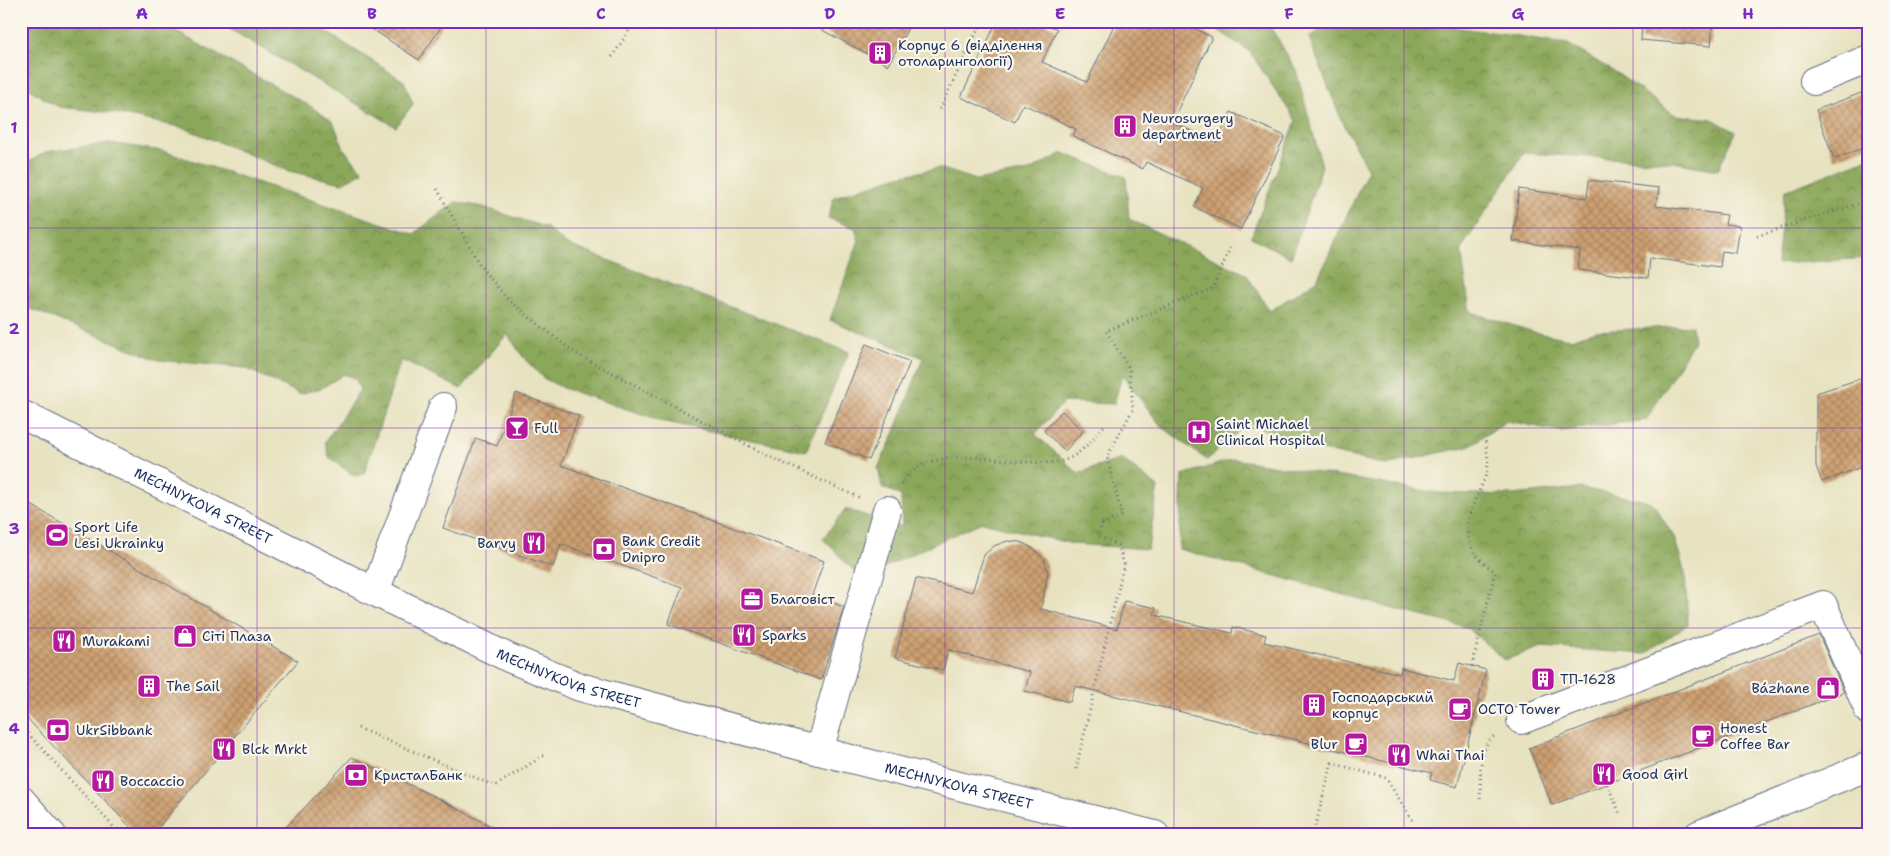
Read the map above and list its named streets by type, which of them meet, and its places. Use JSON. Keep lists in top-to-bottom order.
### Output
{
  "streets": {
    "street": ["MECHNYKOVA STREET"]
  },
  "places": {
    "building": [
      "Корпус 6 (відділення отоларингології)",
      "Neurosurgery department",
      "ТП-1628",
      "The Sail",
      "Господарський корпус"
    ],
    "bar": ["Full"],
    "hospital": ["Saint Michael Clinical Hospital"],
    "sports": ["Sport Life Lesi Ukrainky"],
    "restaurant": [
      "Barvy",
      "Sparks",
      "Murakami",
      "Blck Mrkt",
      "Whai Thai",
      "Good Girl",
      "Boccaccio"
    ],
    "bank": ["Bank Credit Dnipro", "UkrSibbank", "КристалБанк"],
    "office": ["Благовіст"],
    "shop": ["Сіті Плаза", "Bázhane"],
    "cafe": ["OCTO Tower", "Honest Coffee Bar", "Blur"]
  },
  "grid": {
    "columns": [
      "A",
      "B",
      "C",
      "D",
      "E",
      "F",
      "G",
      "H"
    ],
    "rows": [
      "1",
      "2",
      "3",
      "4"
    ]
  }
}
